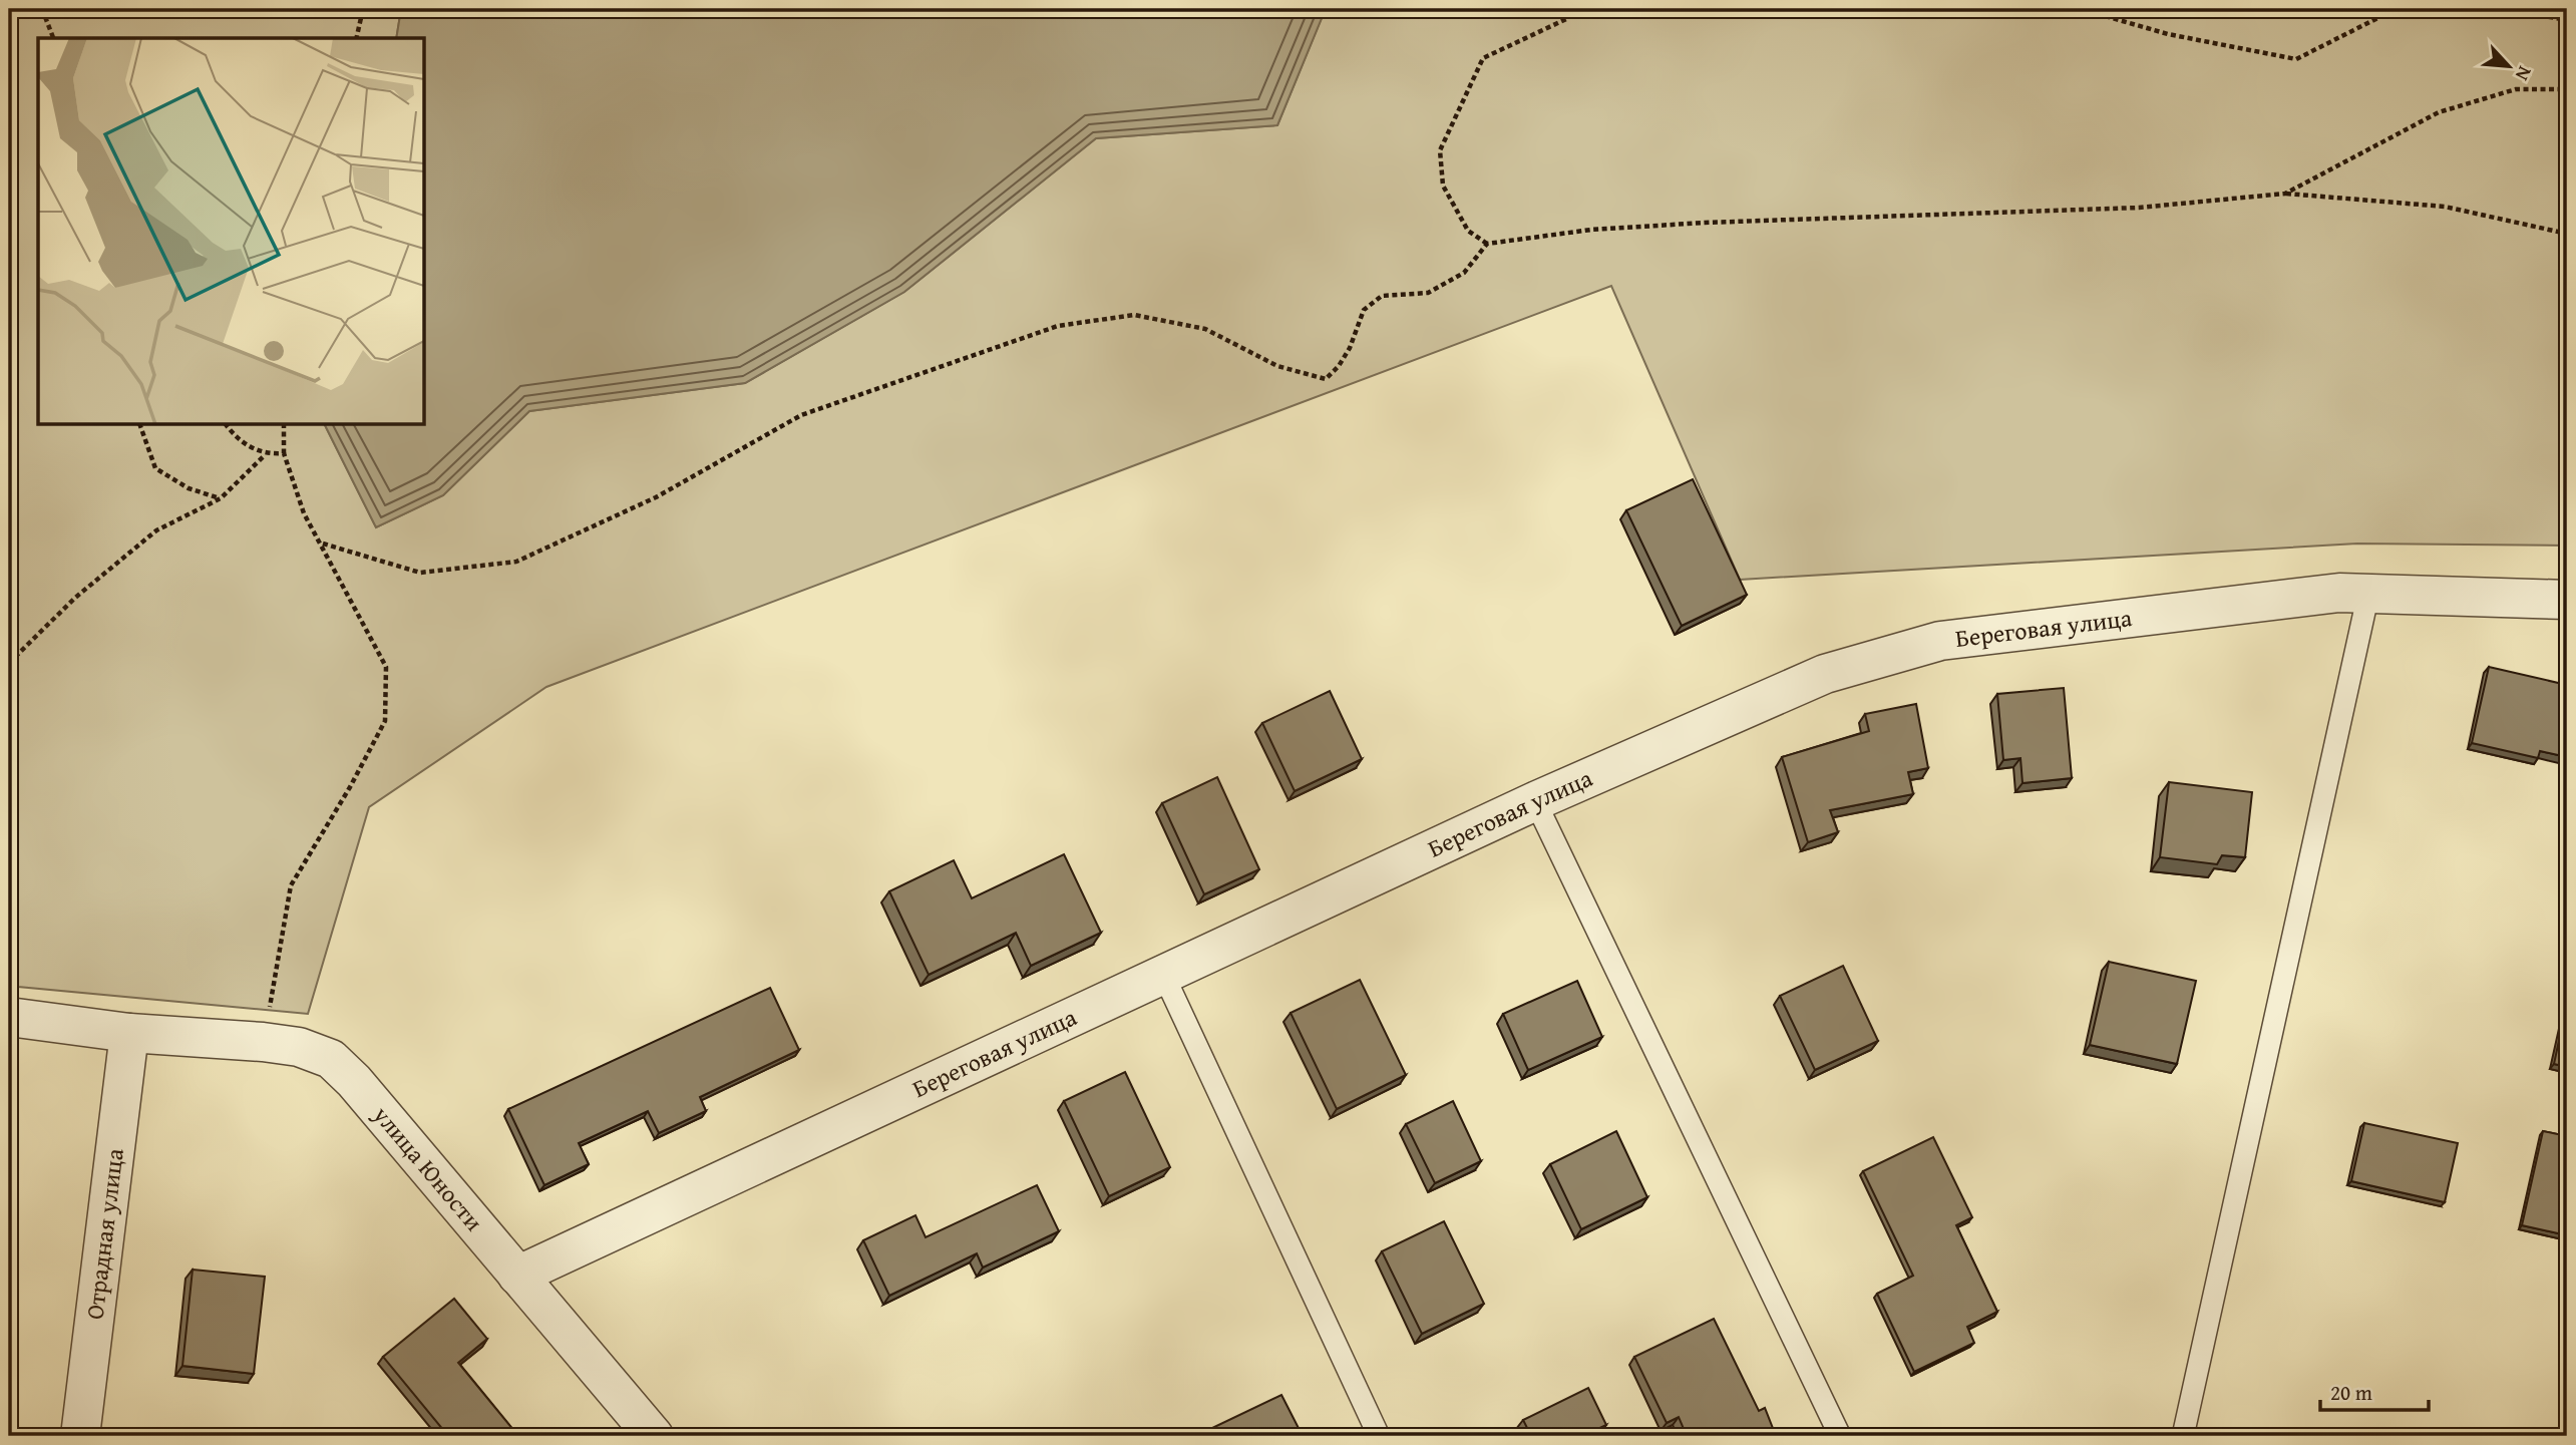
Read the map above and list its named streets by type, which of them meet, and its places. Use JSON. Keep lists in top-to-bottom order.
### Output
{
  "streets": {
    "street": ["Береговая улица", "улица Юности", "Отрадная улица"]
  },
  "crossings": [
    ["Береговая улица", "улица Юности"],
    ["улица Юности", "Отрадная улица"]
  ],
  "scale_bar": "20 m",
  "north": "bottom right"
}
